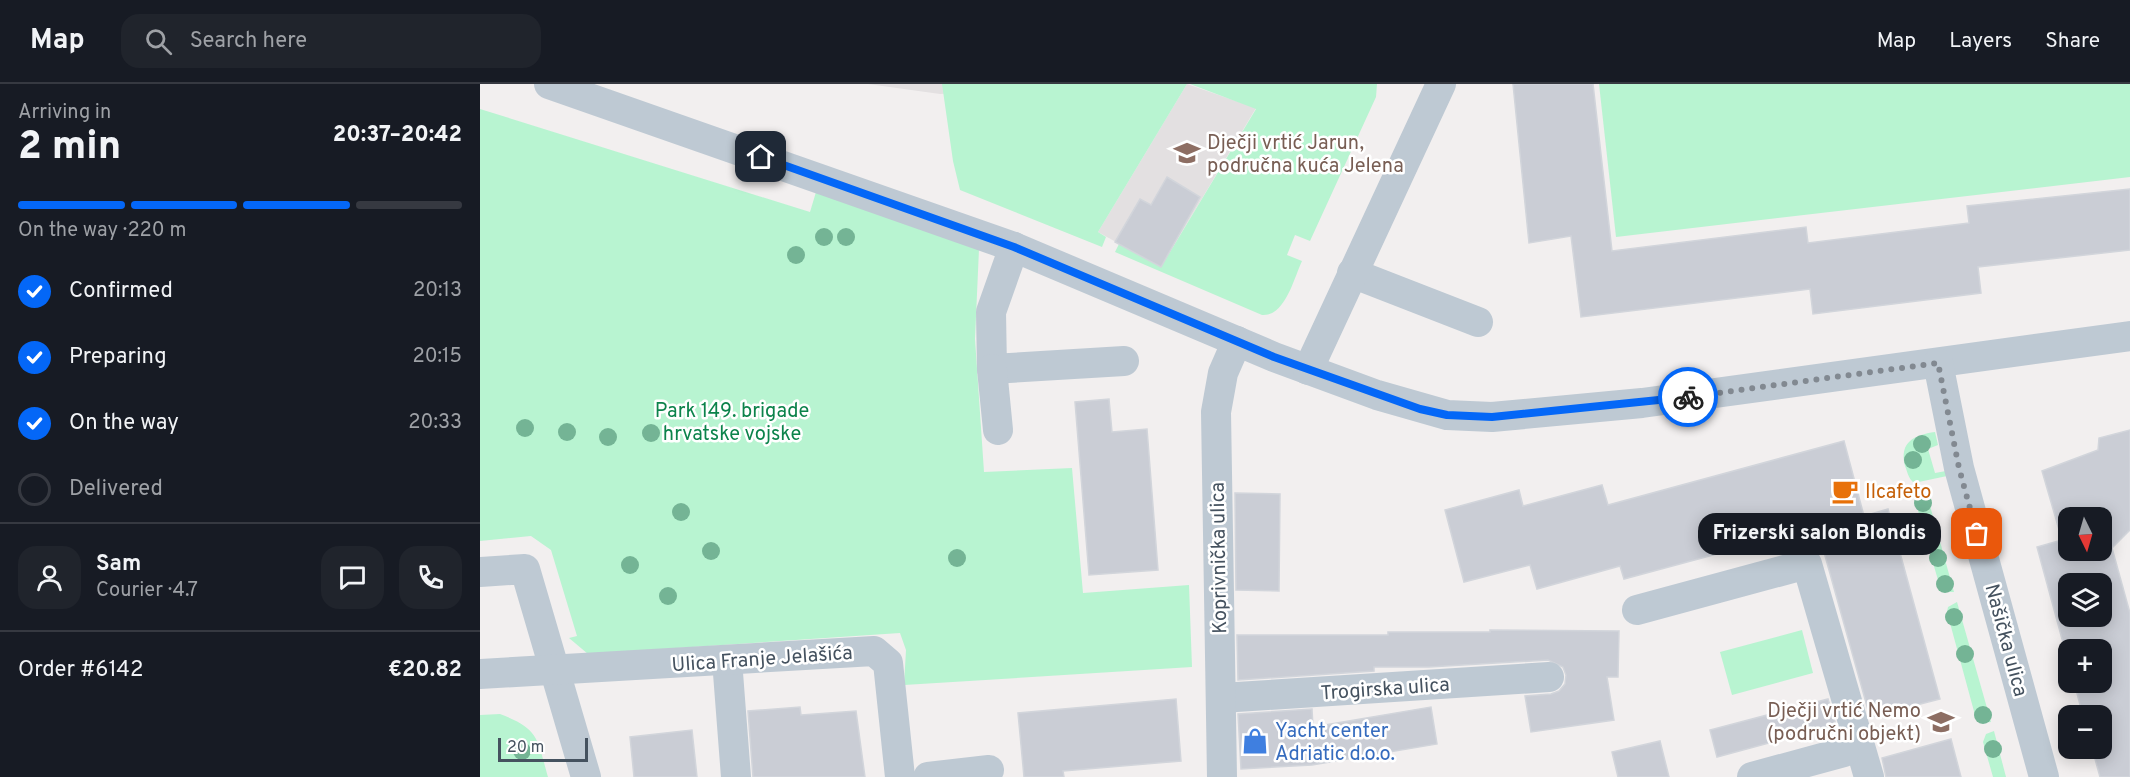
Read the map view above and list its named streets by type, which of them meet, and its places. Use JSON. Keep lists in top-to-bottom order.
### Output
{
  "streets": {
    "street": [
      "Koprivnička ulica",
      "Našička ulica",
      "Ulica Franje Jelašića",
      "Trogirska ulica"
    ]
  },
  "crossings": [
    ["Koprivnička ulica", "Trogirska ulica"]
  ],
  "parks": ["Park 149. brigade hrvatske vojske"],
  "places": {
    "school or university": ["Dječji vrtić Jarun, područna kuća Jelena", "Dječji vrtić Nemo (područni objekt)"],
    "cafe": ["Ilcafeto"],
    "other": ["Frizerski salon Blondis"],
    "shop": ["Yacht center Adriatic d.o.o."]
  },
  "scale_bar": "20 m",
  "north": "bottom",
  "page": {
    "header": "Map",
    "search": "Search here",
    "nav": ["Map", "Layers", "Share"],
    "heading": ["2 min", "Arriving in", "20:37–20:42"],
    "panel": [
      "Sam",
      "Courier · 4.7",
      "Order #6142",
      "€20.82"
    ],
    "bar": "On the way · 220 m",
    "list": [
      ["Confirmed", "20:13"],
      ["Preparing", "20:15"],
      ["On the way", "20:33"],
      "Delivered"
    ],
    "map_buttons": ["+", "−"],
    "bubble": "Frizerski salon Blondis",
    "scale": "20 m"
  }
}
